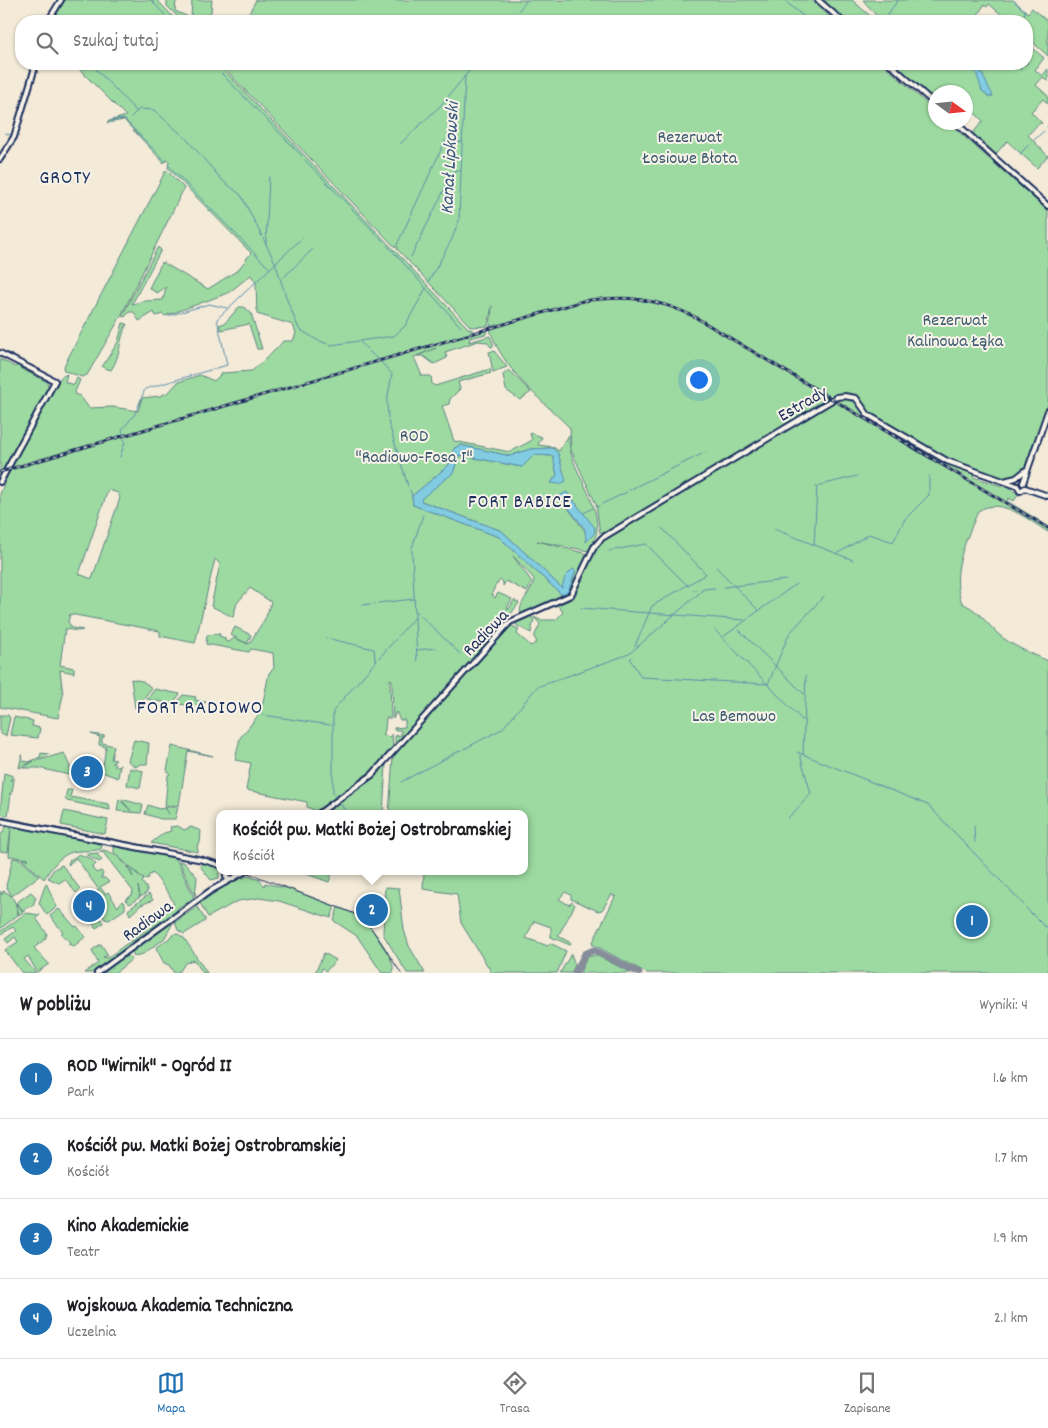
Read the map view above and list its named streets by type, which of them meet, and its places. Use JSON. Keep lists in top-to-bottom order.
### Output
{
  "streets": {
    "main road": ["Estrady", "Radiowa"]
  },
  "crossings": [
    ["Estrady", "Radiowa"]
  ],
  "districts": ["GROTY", "FORT BABICE", "FORT RADIOWO"],
  "water": ["Kanał Lipkowski"],
  "parks": [
    "Rezerwat Łosiowe Błota",
    "Rezerwat Kalinowa Łąka",
    "ROD \"Radiowo-Fosa I\"",
    "Las Bemowo"
  ],
  "north": "right",
  "page": {
    "search": "Szukaj tutaj",
    "pins": [
      "3",
      "4",
      "2",
      "1"
    ],
    "popup": ["Kościół pw. Matki Bożej Ostrobramskiej", "Kościół"],
    "heading": ["W pobliżu", "Wyniki: 4"],
    "list": [
      {
        "mark": "1",
        "name": "ROD \"Wirnik\" - Ogród II",
        "note": "Park",
        "value": "1.6 km"
      },
      {
        "mark": "2",
        "name": "Kościół pw. Matki Bożej Ostrobramskiej",
        "note": "Kościół",
        "value": "1.7 km"
      },
      {
        "mark": "3",
        "name": "Kino Akademickie",
        "note": "Teatr",
        "value": "1.9 km"
      },
      {
        "mark": "4",
        "name": "Wojskowa Akademia Techniczna",
        "note": "Uczelnia",
        "value": "2.1 km"
      }
    ],
    "nav": ["Mapa", "Trasa", "Zapisane"]
  }
}
